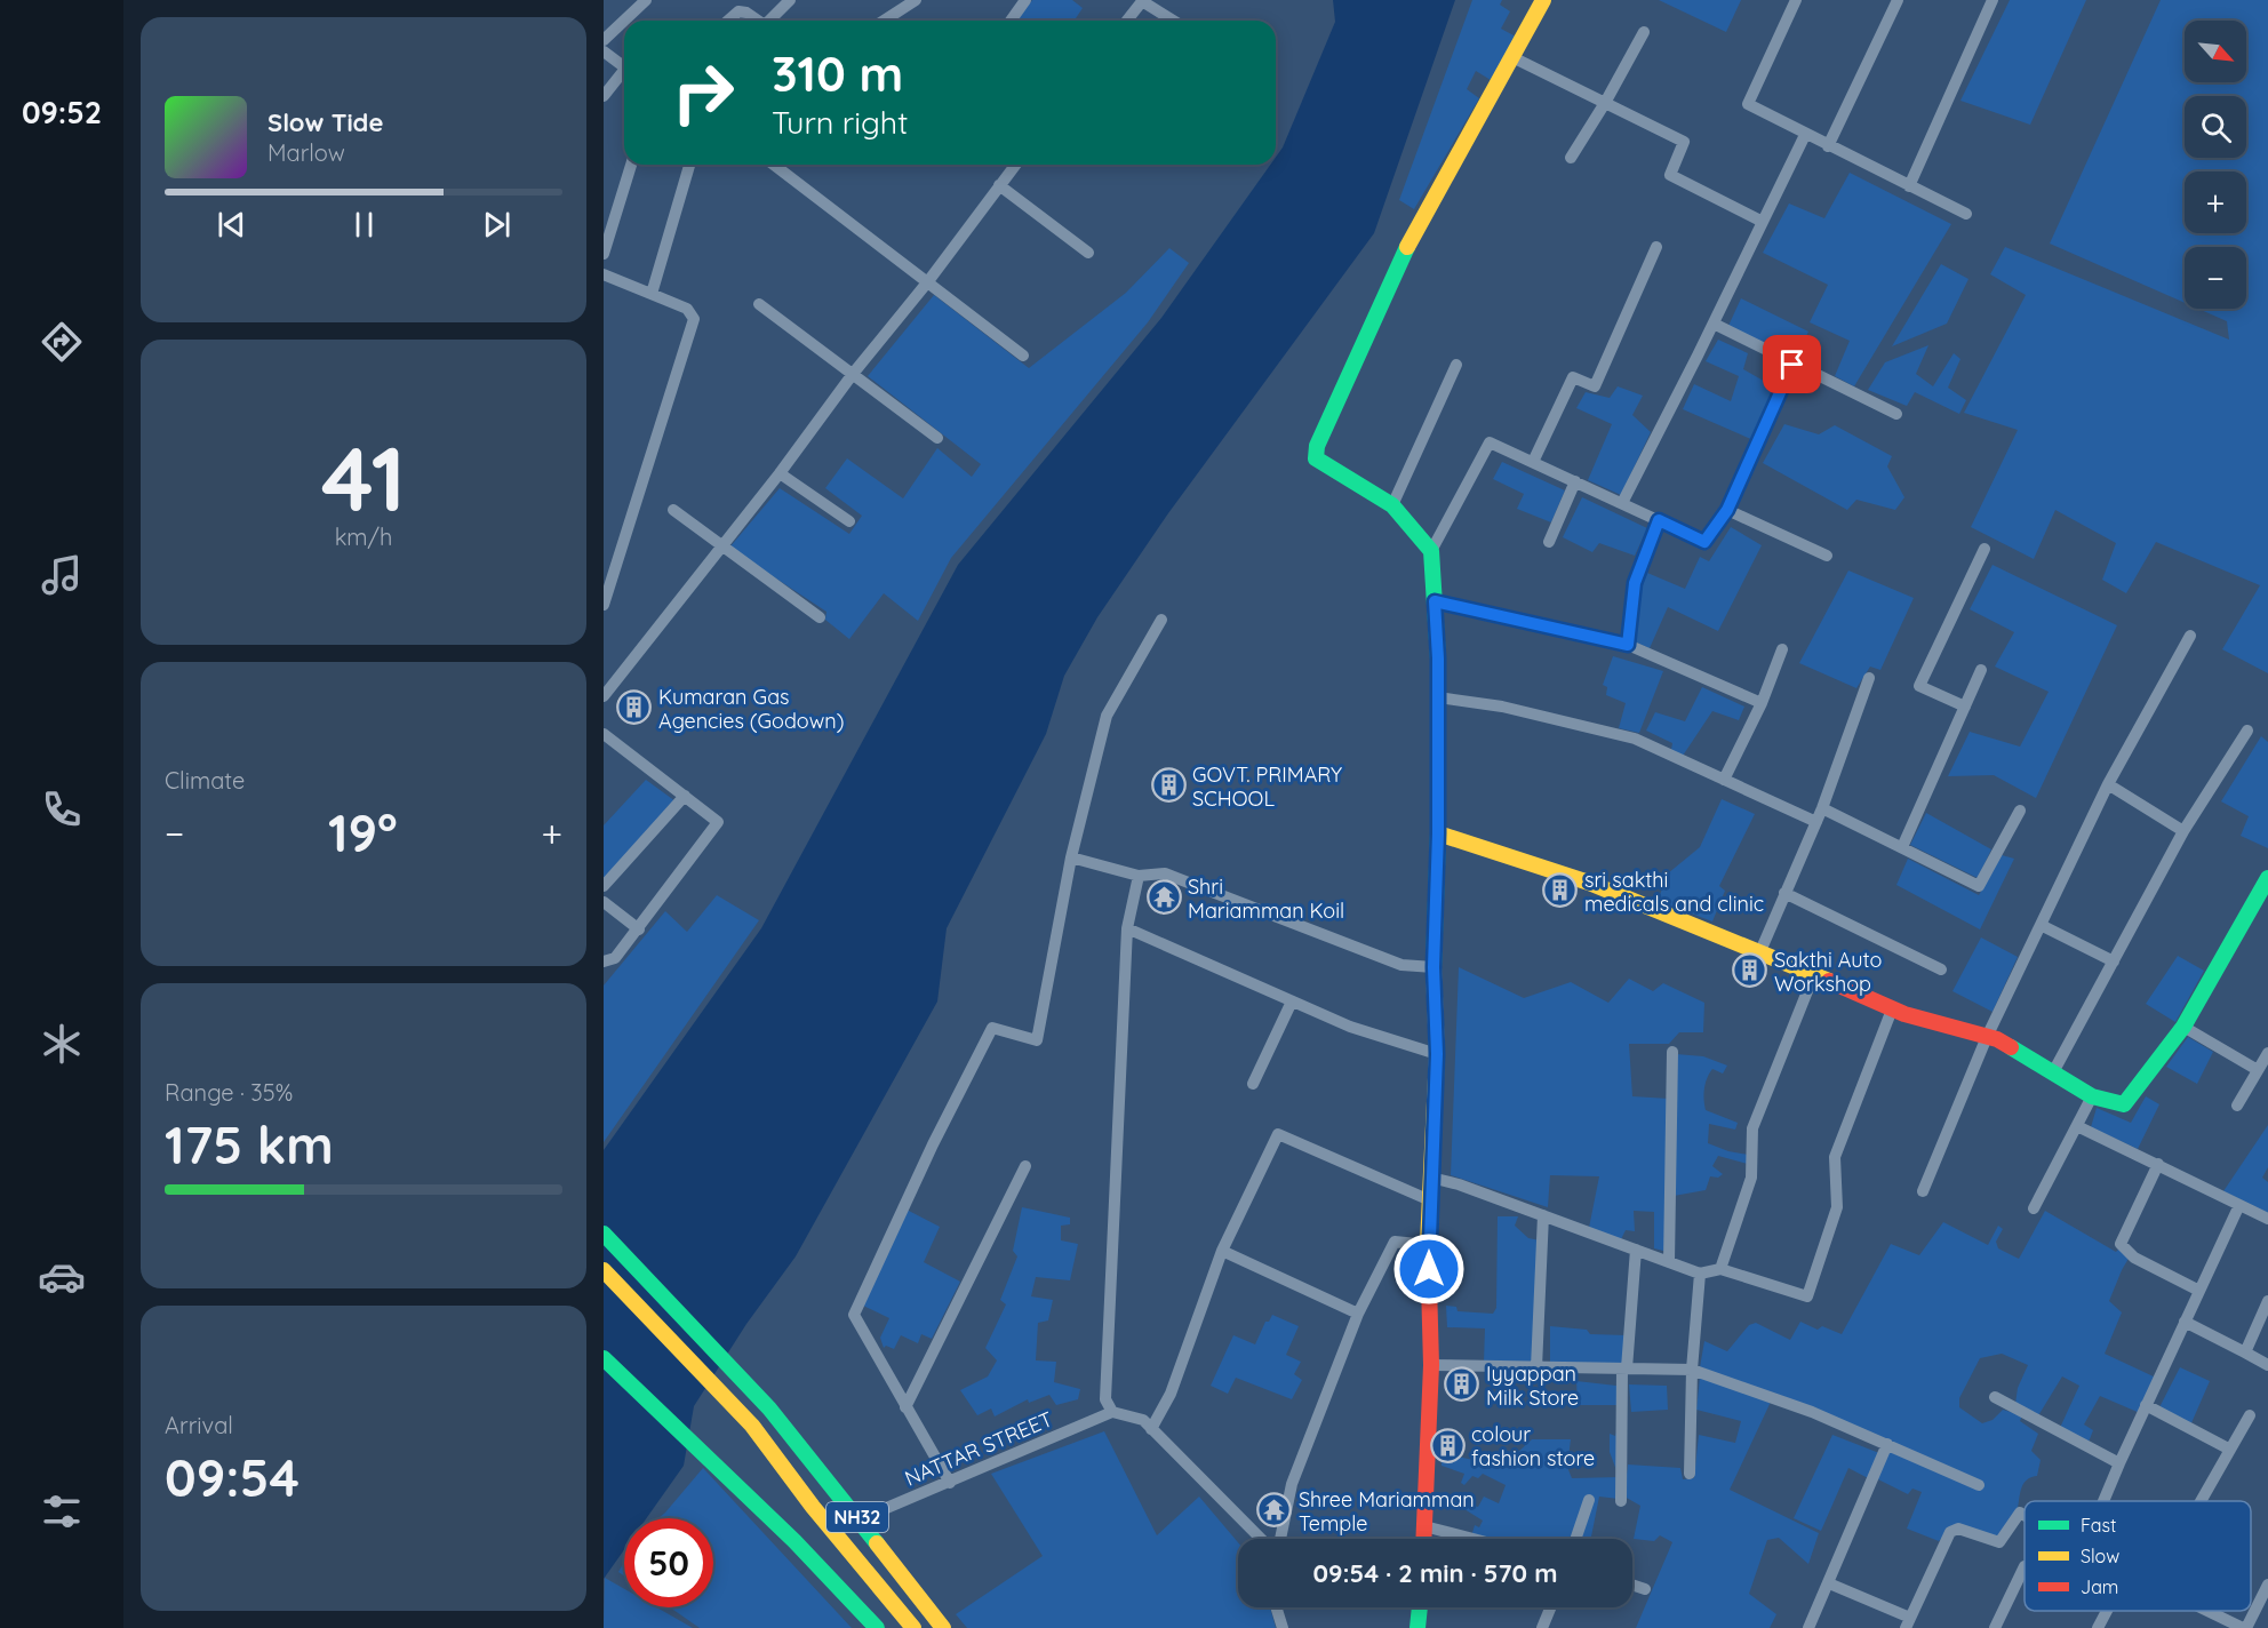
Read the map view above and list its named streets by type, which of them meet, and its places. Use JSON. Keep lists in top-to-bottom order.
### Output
{
  "streets": {
    "main road": ["NH32"],
    "street": ["NATTAR STREET"]
  },
  "crossings": [
    ["NATTAR STREET", "NH32"]
  ],
  "places": {
    "building": [
      "Kumaran Gas Agencies (Godown)",
      "GOVT. PRIMARY SCHOOL",
      "sri sakthi medicals and clinic",
      "Sakthi Auto Workshop",
      "Iyyappan Milk Store",
      "colour fashion store"
    ],
    "temple": ["Shri Mariamman Koil", "Shree Mariamman Temple"]
  },
  "legend": ["Fast", "Slow", "Jam"],
  "north": "bottom right",
  "page": {
    "tabs": "09:52",
    "map_buttons": ["+", "−"],
    "turn": ["310 m", "Turn right"],
    "song": ["Slow Tide", "Marlow"],
    "tile": [
      ["41", "km/h"],
      "Climate",
      ["Range · 35%", "175 km"],
      ["Arrival", "09:54"]
    ],
    "heat": ["−", "19°", "+"],
    "limit": "50",
    "trip": "09:54 · 2 min · 570 m"
  }
}
